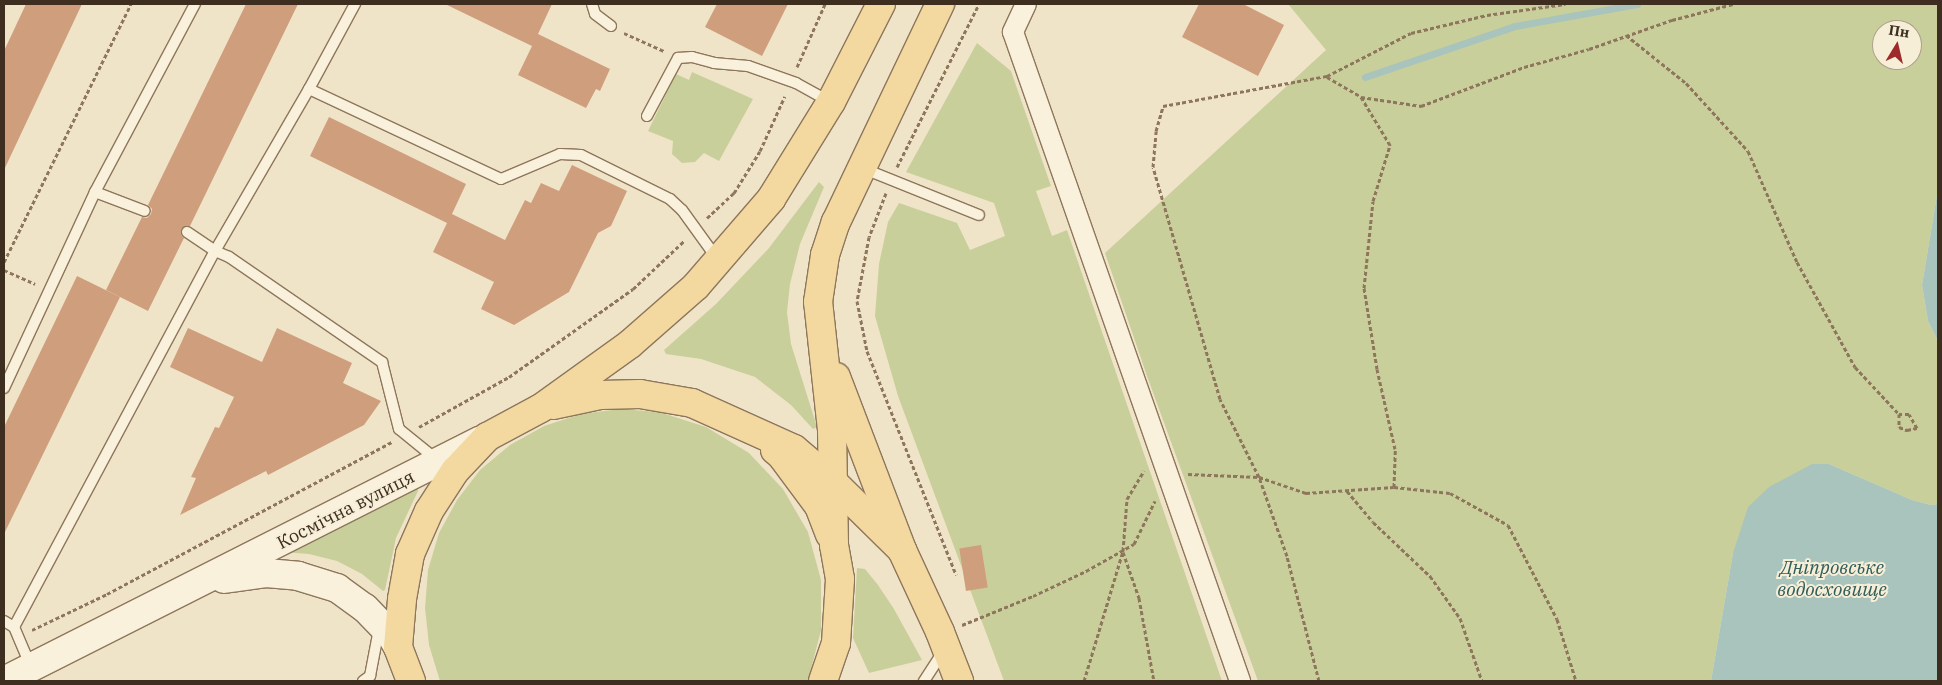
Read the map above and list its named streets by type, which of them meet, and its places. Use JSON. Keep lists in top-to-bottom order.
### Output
{
  "streets": {
    "main road": ["Космічна вулиця"]
  },
  "water": ["Дніпровське водосховище"],
  "north": "top"
}
